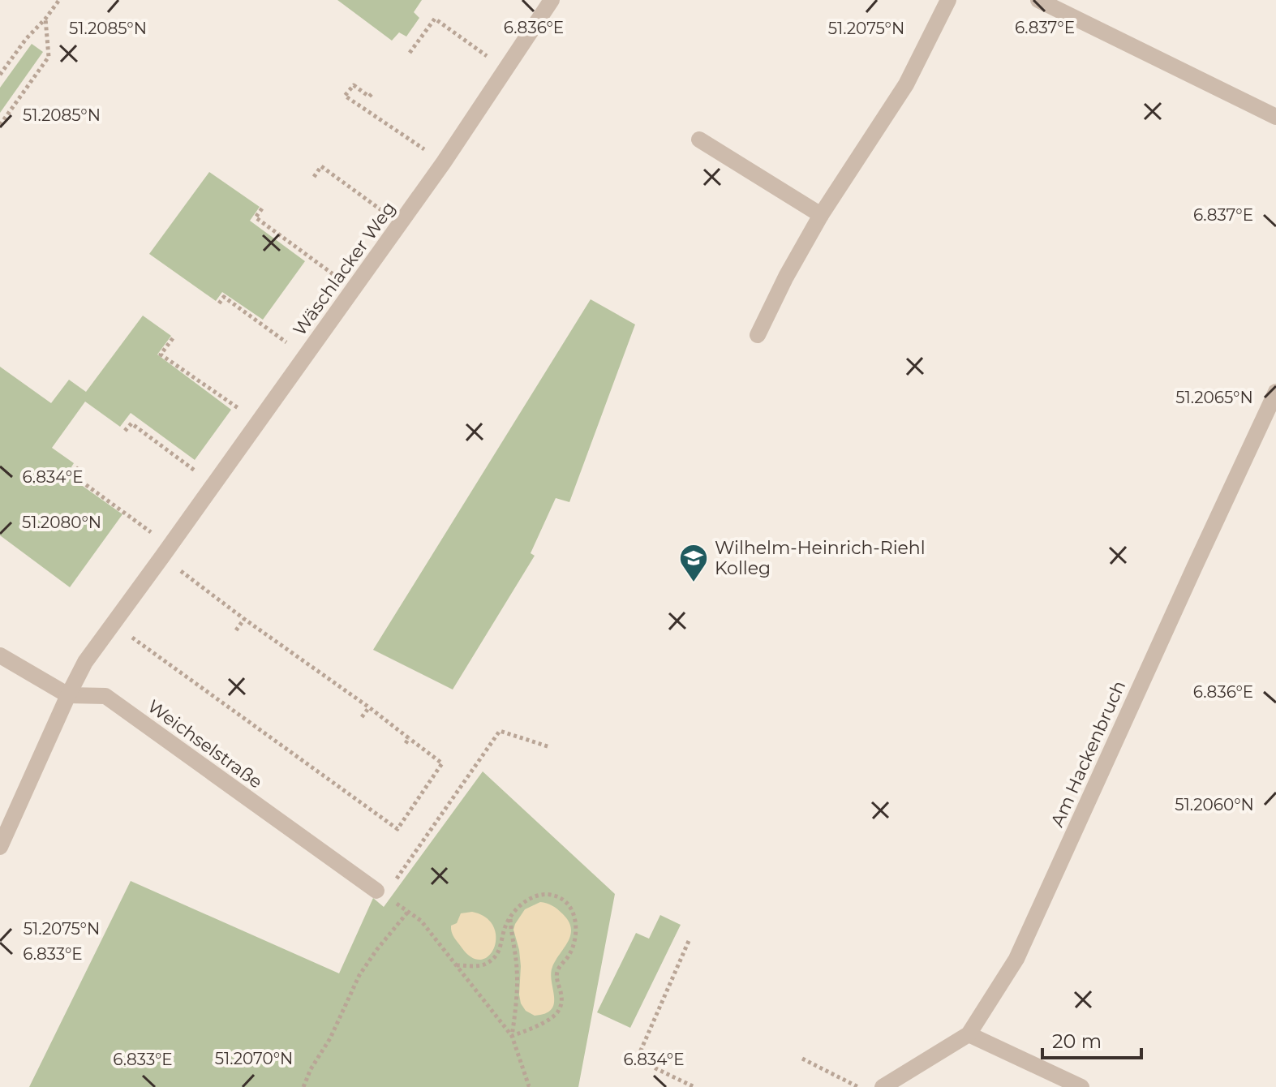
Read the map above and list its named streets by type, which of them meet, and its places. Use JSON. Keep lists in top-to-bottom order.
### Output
{
  "streets": {
    "street": ["Wäschlacker Weg", "Weichselstraße", "Am Hackenbruch"]
  },
  "crossings": [
    ["Wäschlacker Weg", "Weichselstraße"]
  ],
  "places": {
    "school or university": ["Wilhelm-Heinrich-Riehl Kolleg"]
  },
  "scale_bar": "20 m",
  "coordinates": [
    "6.836°E",
    "6.837°E",
    "51.2085°N",
    "51.2075°N",
    "51.2065°N",
    "6.834°E",
    "51.2080°N",
    "51.2060°N",
    "6.833°E",
    "51.2070°N"
  ]
}
